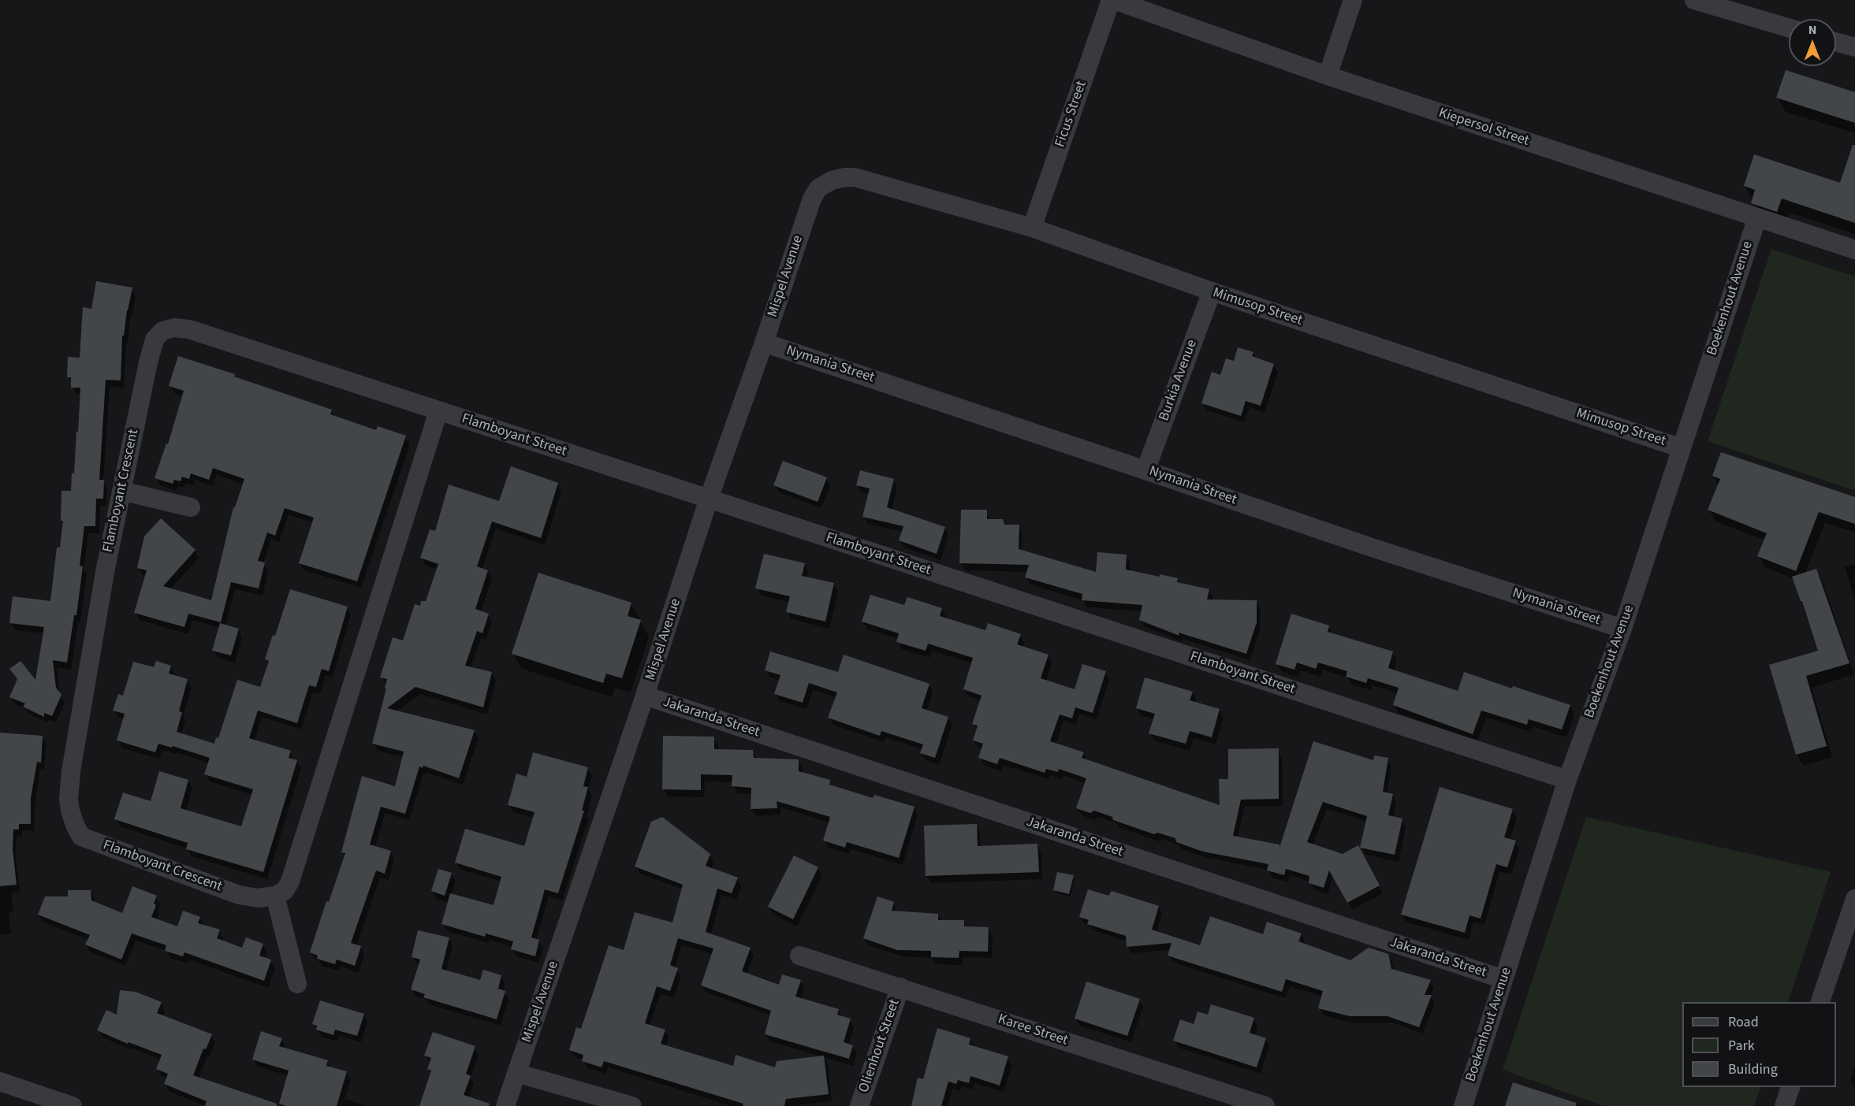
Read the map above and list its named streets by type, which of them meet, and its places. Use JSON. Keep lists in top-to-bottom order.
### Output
{
  "streets": {
    "street": [
      "Ficus Street",
      "Kiepersol Street",
      "Mispel Avenue",
      "Boekenhout Avenue",
      "Mimusop Street",
      "Nymania Street",
      "Burkia Avenue",
      "Flamboyant Street",
      "Flamboyant Crescent",
      "Jakaranda Street",
      "Karee Street",
      "Olienhout Street"
    ]
  },
  "crossings": [
    ["Ficus Street", "Kiepersol Street"],
    ["Ficus Street", "Mimusop Street"],
    ["Kiepersol Street", "Boekenhout Avenue"],
    ["Mispel Avenue", "Mimusop Street"],
    ["Mispel Avenue", "Nymania Street"],
    ["Mispel Avenue", "Flamboyant Street"],
    ["Mispel Avenue", "Jakaranda Street"],
    ["Boekenhout Avenue", "Mimusop Street"],
    ["Boekenhout Avenue", "Nymania Street"],
    ["Boekenhout Avenue", "Flamboyant Street"],
    ["Boekenhout Avenue", "Jakaranda Street"],
    ["Mimusop Street", "Burkia Avenue"],
    ["Nymania Street", "Burkia Avenue"],
    ["Flamboyant Street", "Flamboyant Crescent"],
    ["Karee Street", "Olienhout Street"]
  ],
  "legend": ["Road", "Park", "Building"],
  "north": "top"
}
